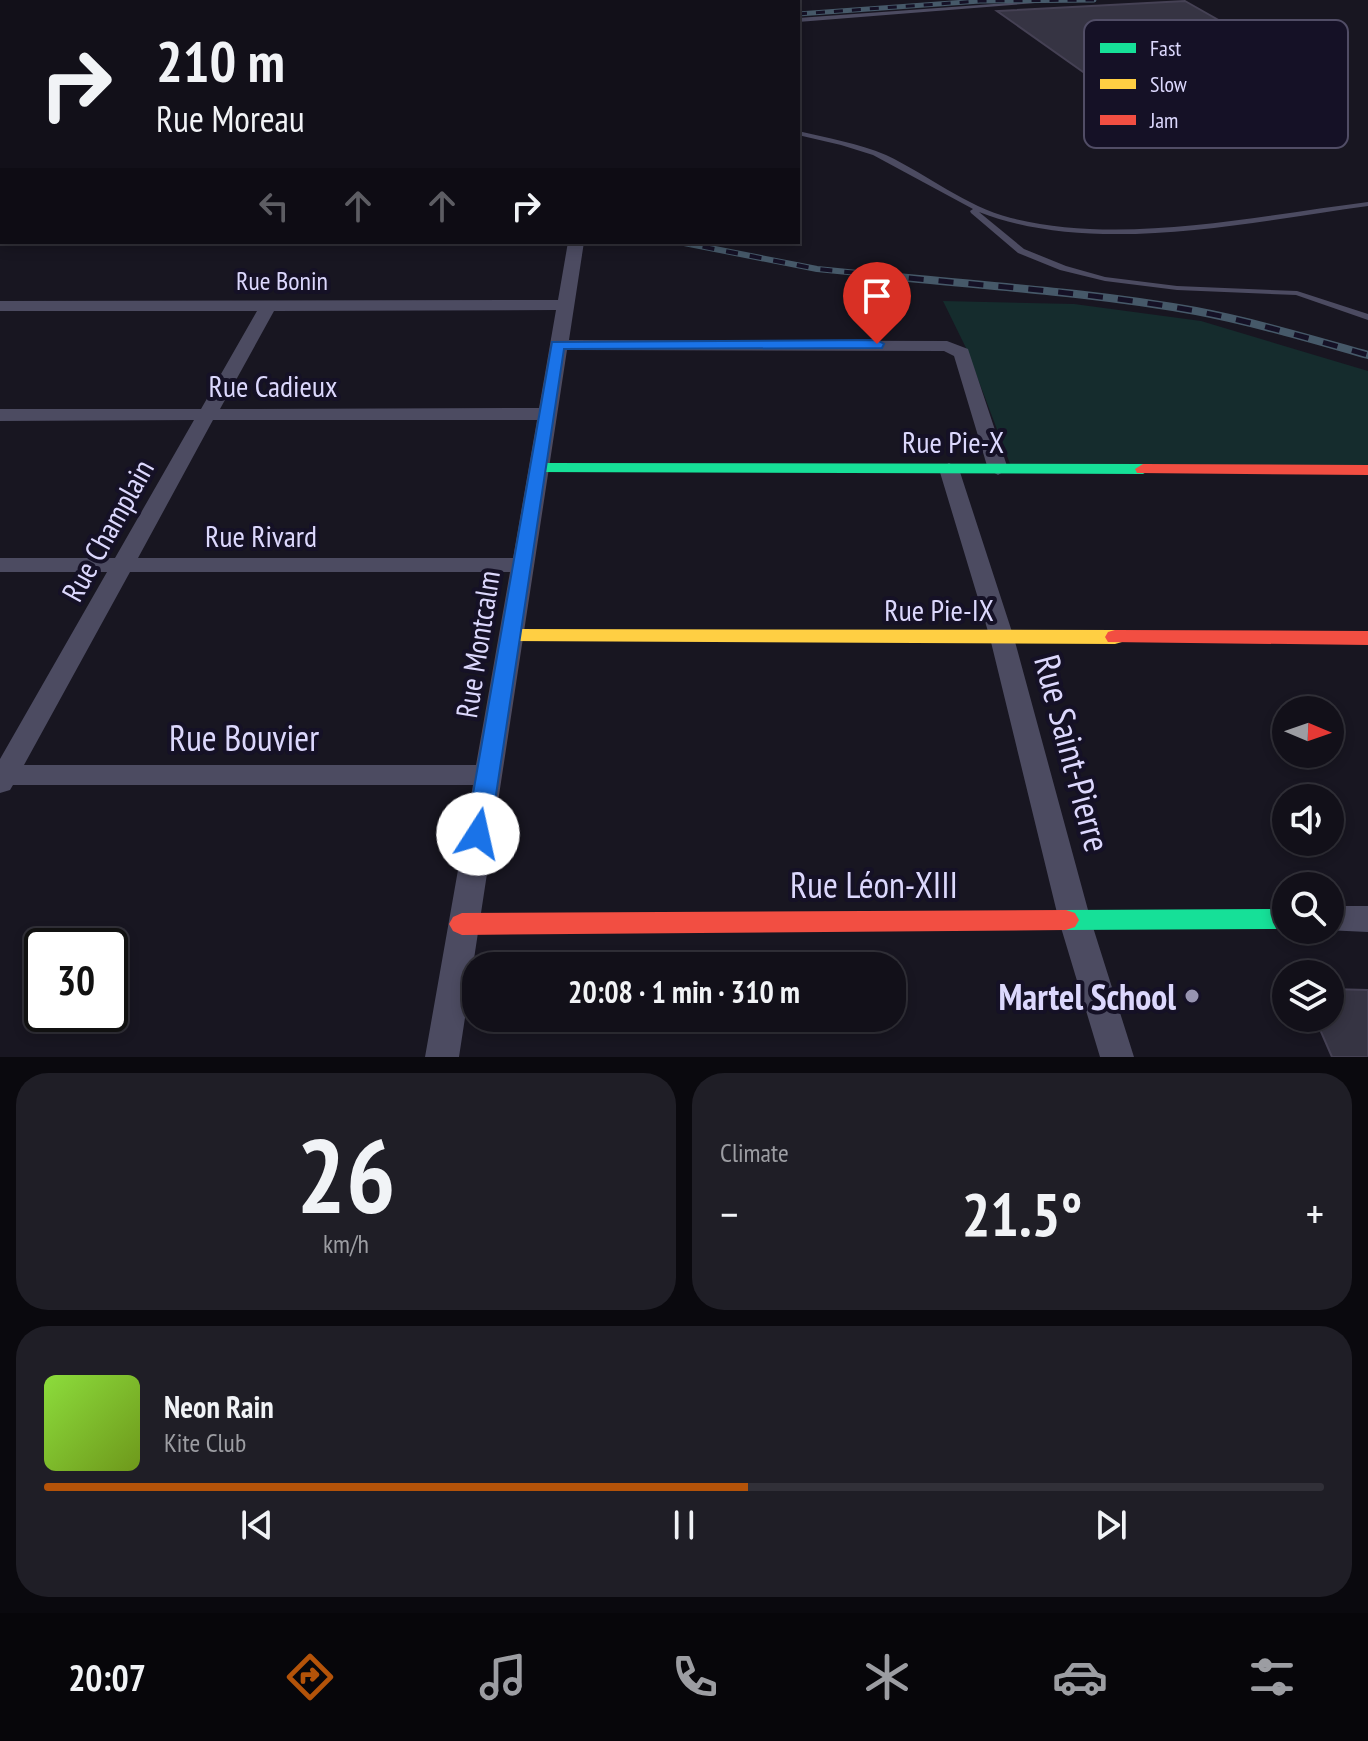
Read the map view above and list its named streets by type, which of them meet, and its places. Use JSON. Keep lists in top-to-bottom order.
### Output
{
  "streets": {
    "street": [
      "Rue Bonin",
      "Rue Cadieux",
      "Rue Pie-X",
      "Rue Champlain",
      "Rue Rivard",
      "Rue Pie-IX",
      "Rue Montcalm",
      "Rue Bouvier",
      "Rue Saint-Pierre",
      "Rue Léon-XIII"
    ]
  },
  "crossings": [
    ["Rue Bonin", "Rue Champlain"],
    ["Rue Bonin", "Rue Montcalm"],
    ["Rue Cadieux", "Rue Champlain"],
    ["Rue Cadieux", "Rue Montcalm"],
    ["Rue Pie-X", "Rue Montcalm"],
    ["Rue Pie-X", "Rue Saint-Pierre"],
    ["Rue Champlain", "Rue Rivard"],
    ["Rue Champlain", "Rue Bouvier"],
    ["Rue Rivard", "Rue Montcalm"],
    ["Rue Pie-IX", "Rue Montcalm"],
    ["Rue Pie-IX", "Rue Saint-Pierre"],
    ["Rue Montcalm", "Rue Bouvier"],
    ["Rue Montcalm", "Rue Léon-XIII"],
    ["Rue Saint-Pierre", "Rue Léon-XIII"]
  ],
  "places": ["Martel School"],
  "legend": ["Fast", "Slow", "Jam"],
  "north": "right",
  "page": {
    "turn": ["210 m", "Rue Moreau"],
    "limit": "30",
    "trip": "20:08 · 1 min · 310 m",
    "tile": [
      ["26", "km/h"],
      "Climate"
    ],
    "heat": ["−", "21.5°", "+"],
    "song": ["Neon Rain", "Kite Club"],
    "tabs": "20:07"
  }
}
